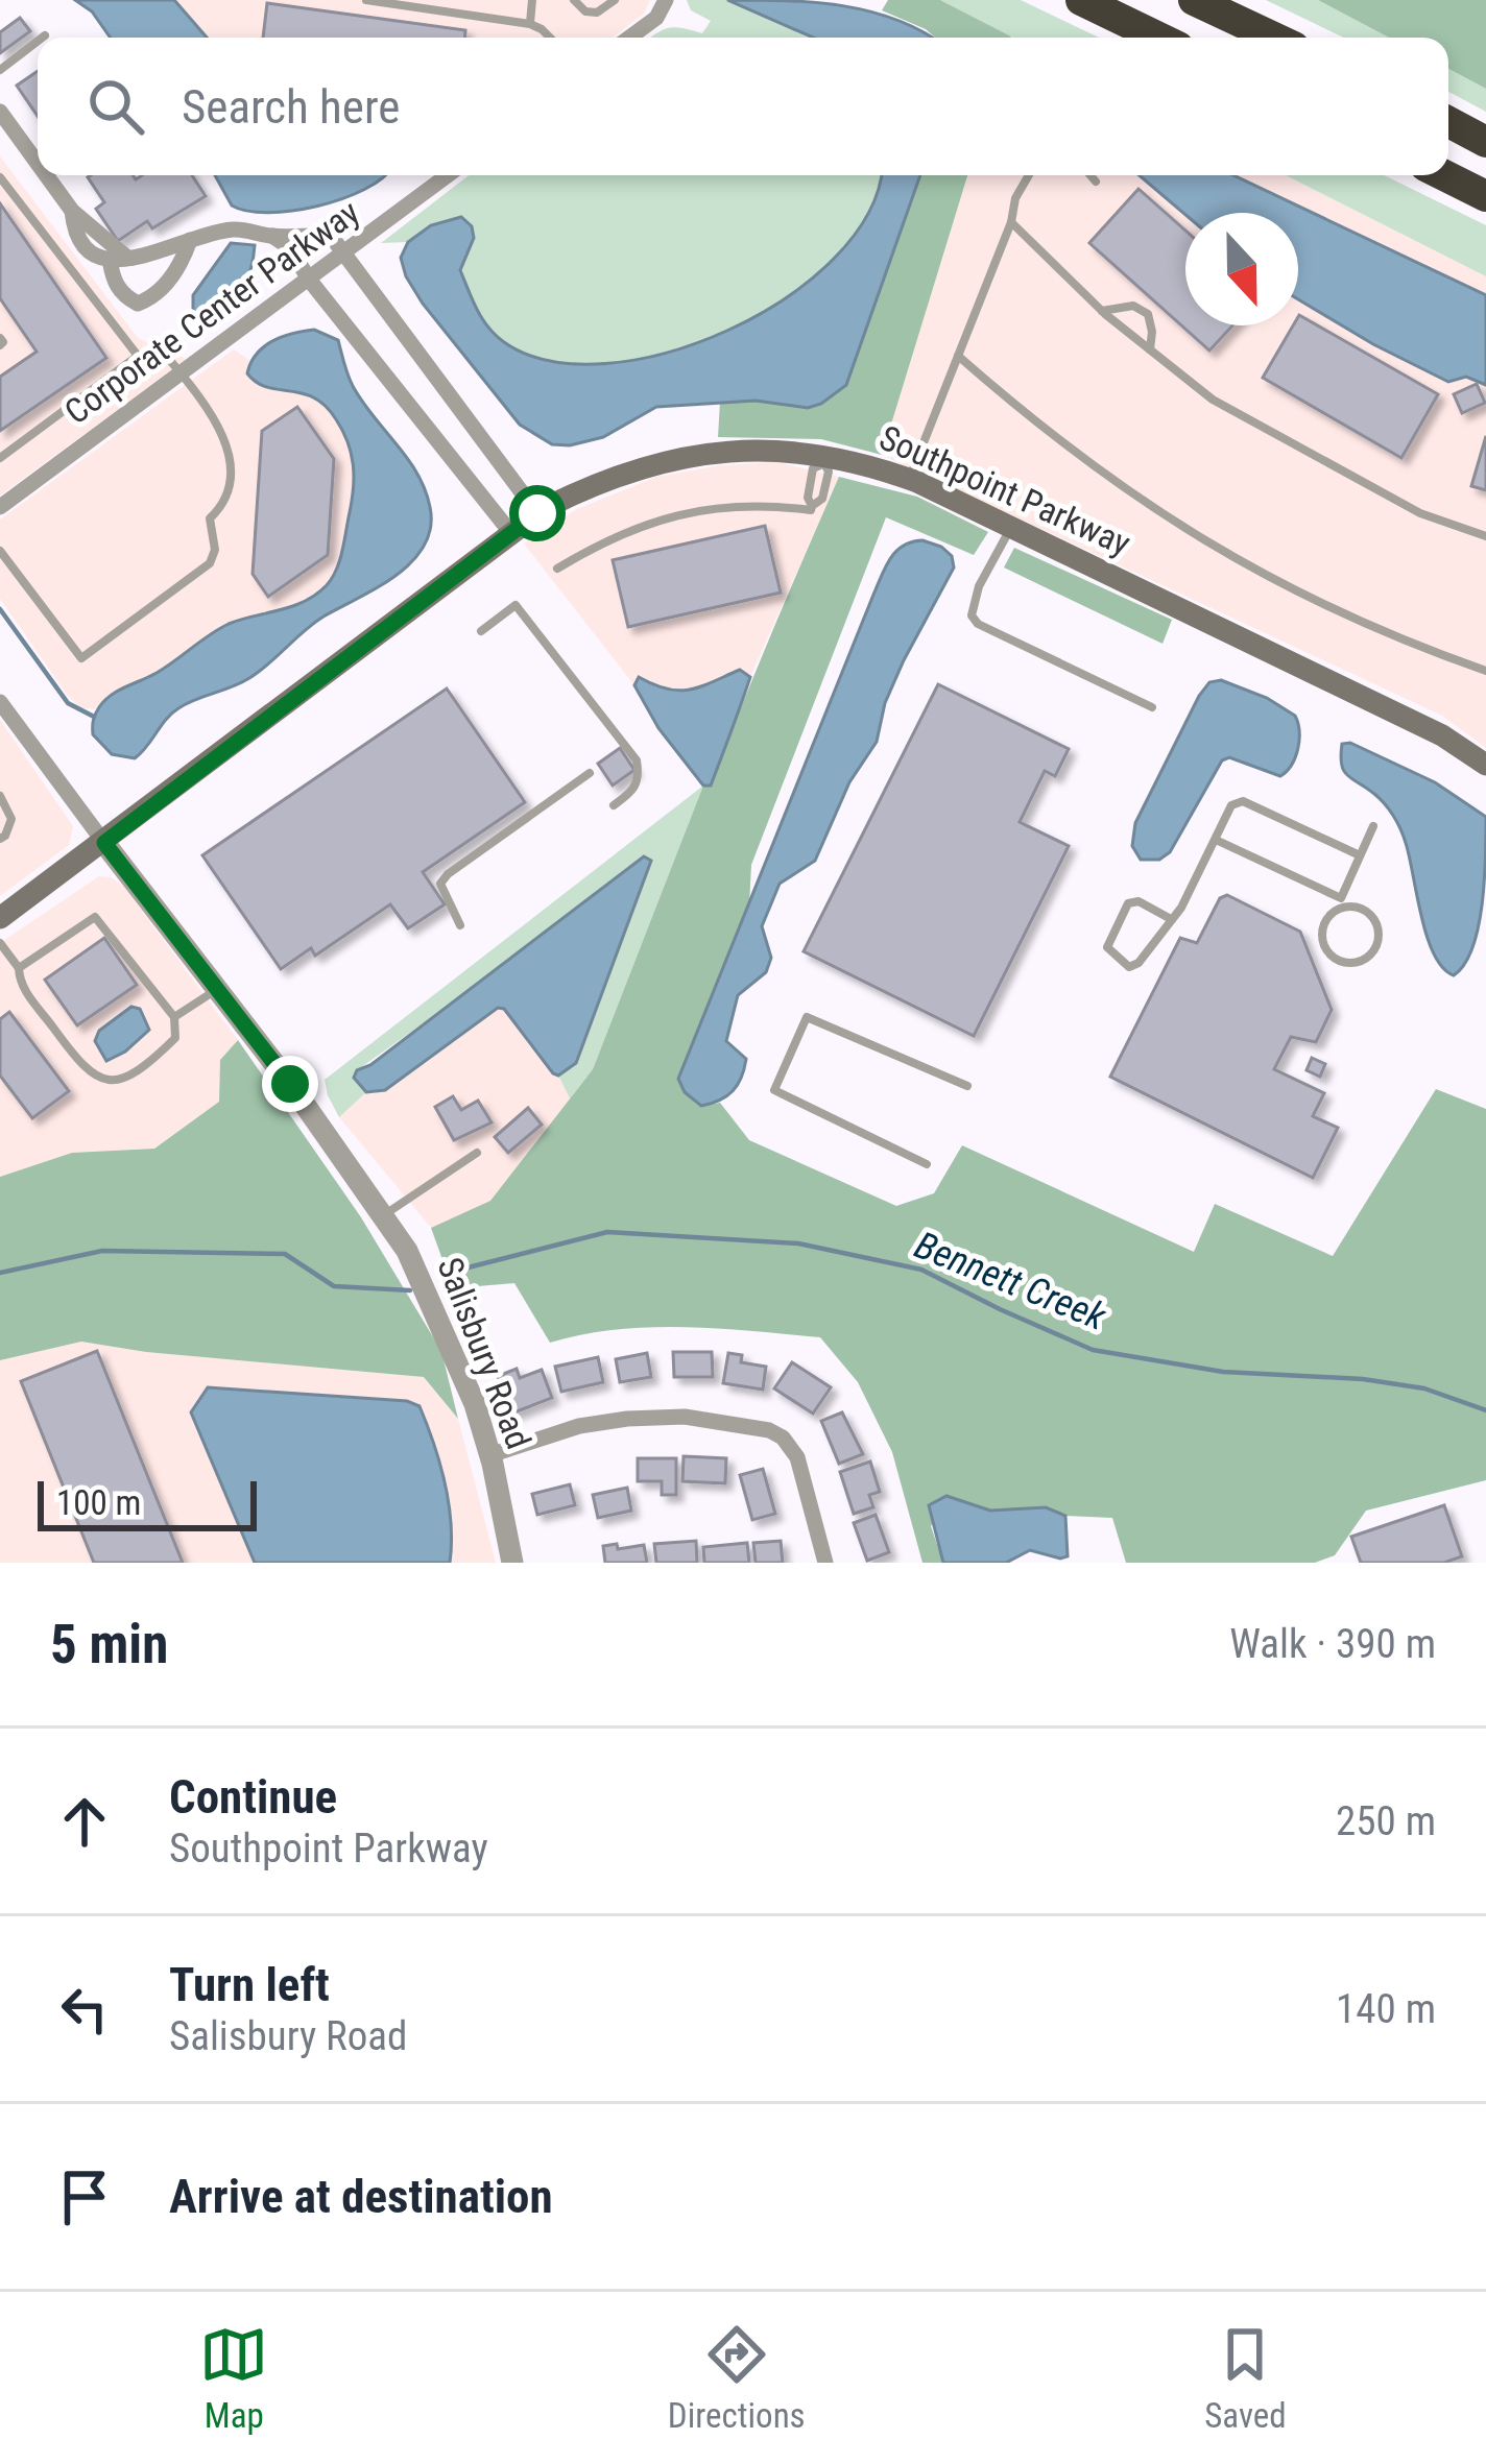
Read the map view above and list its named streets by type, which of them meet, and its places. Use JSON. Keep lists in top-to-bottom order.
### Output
{
  "streets": {
    "main road": ["Southpoint Parkway"],
    "street": ["Corporate Center Parkway", "Salisbury Road"]
  },
  "crossings": [
    ["Southpoint Parkway", "Salisbury Road"]
  ],
  "water": ["Bennett Creek"],
  "scale_bar": "100 m",
  "north": "bottom",
  "page": {
    "search": "Search here",
    "scale": "100 m",
    "heading": ["5 min", "Walk · 390 m"],
    "list": [
      ["Continue", "Southpoint Parkway", "250 m"],
      ["Turn left", "Salisbury Road", "140 m"],
      "Arrive at destination"
    ],
    "nav": ["Map", "Directions", "Saved"]
  }
}
